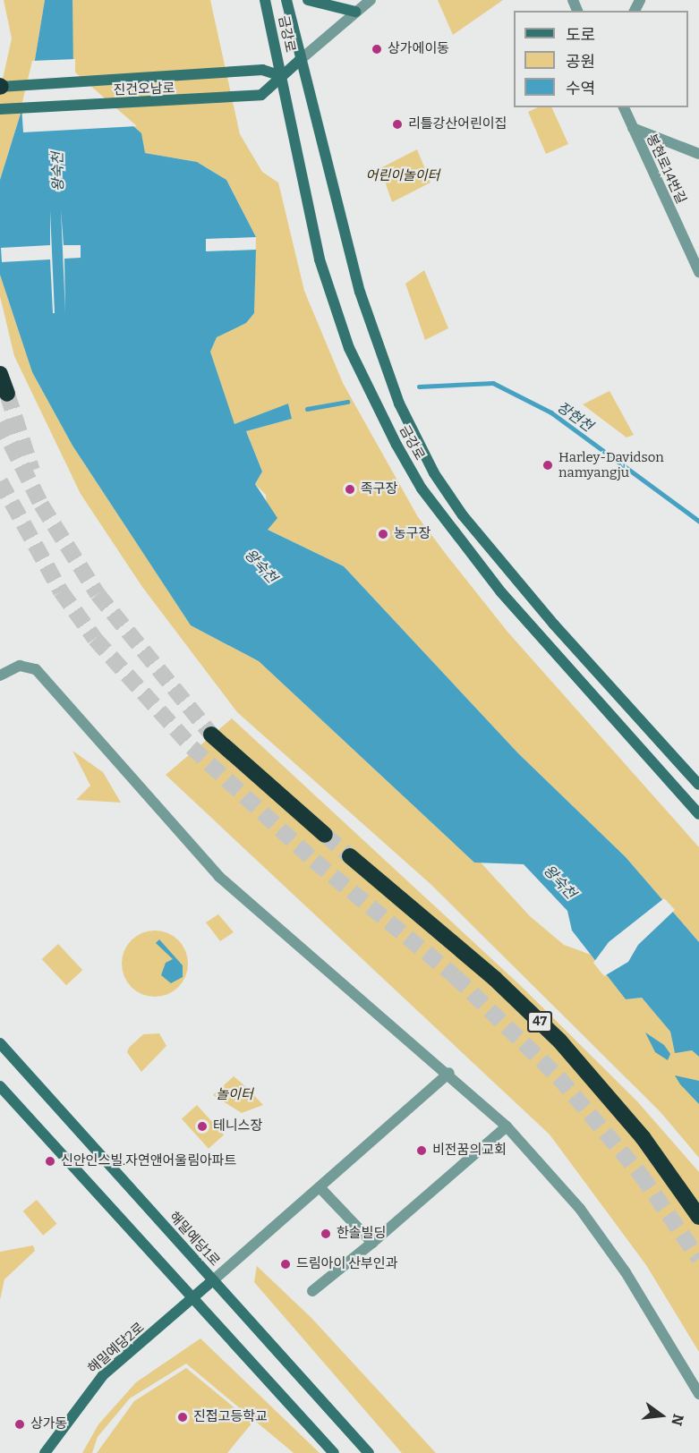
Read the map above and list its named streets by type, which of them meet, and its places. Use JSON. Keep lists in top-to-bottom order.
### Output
{
  "streets": {
    "highway": ["47"],
    "main road": [
      "금강로",
      "진건오남로",
      "해밀예당1로",
      "해밀예당2로"
    ],
    "street": ["봉현로14번길"]
  },
  "crossings": [
    ["금강로", "진건오남로"],
    ["해밀예당1로", "해밀예당2로"]
  ],
  "water": ["왕숙천", "장현천"],
  "parks": ["어린이놀이터", "놀이터"],
  "places": [
    "상가에이동",
    "리틀강산어린이집",
    "Harley-Davidson namyangju",
    "족구장",
    "농구장",
    "테니스장",
    "비전꿈의교회",
    "신안인스빌.자연앤어울림아파트",
    "한솔빌딩",
    "드림아이 산부인과",
    "진접고등학교",
    "상가동"
  ],
  "legend": ["도로", "공원", "수역"],
  "north": "right"
}
